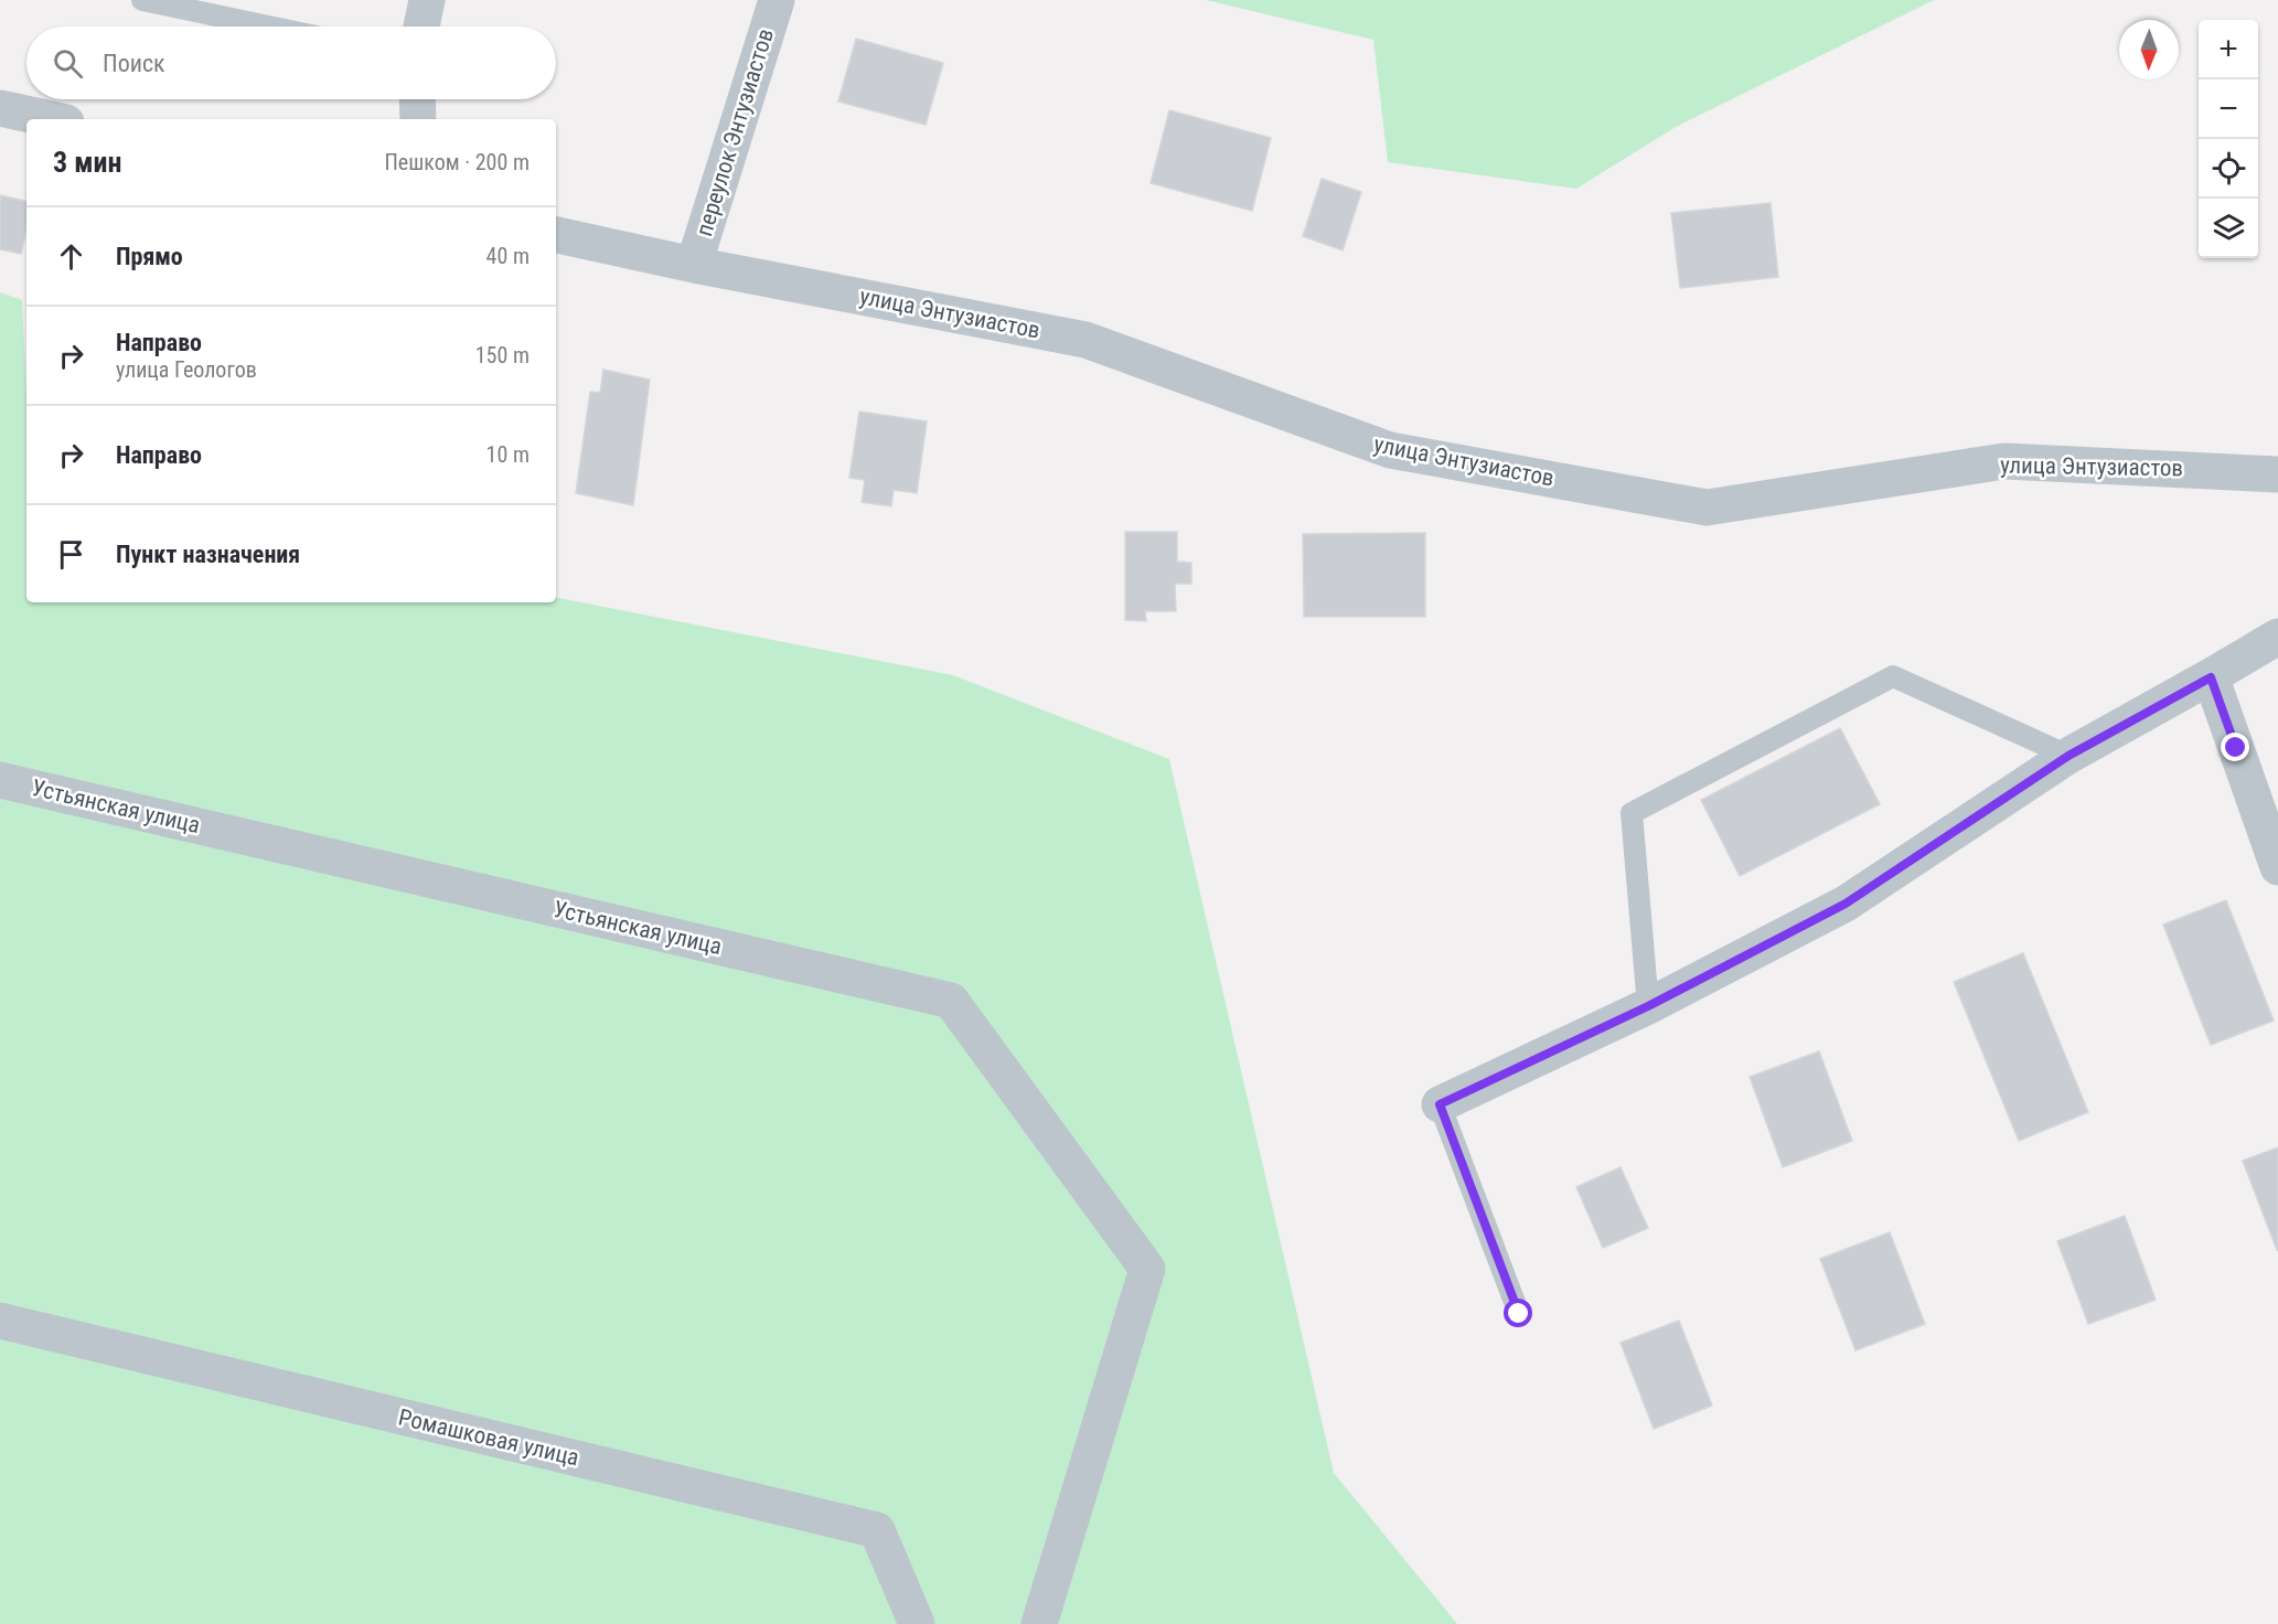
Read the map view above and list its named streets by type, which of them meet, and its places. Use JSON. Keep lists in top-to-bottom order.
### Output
{
  "streets": {
    "street": [
      "переулок Энтузиастов",
      "улица Энтузиастов",
      "Устьянская улица",
      "Ромашковая улица"
    ]
  },
  "crossings": [
    ["переулок Энтузиастов", "улица Энтузиастов"]
  ],
  "north": "bottom",
  "page": {
    "map_buttons": ["+", "−"],
    "search": "Поиск",
    "heading": ["3 мин", "Пешком · 200 m"],
    "list": [
      ["Прямо", "40 m"],
      ["Направо", "улица Геологов", "150 m"],
      ["Направо", "10 m"],
      "Пункт назначения"
    ]
  }
}
